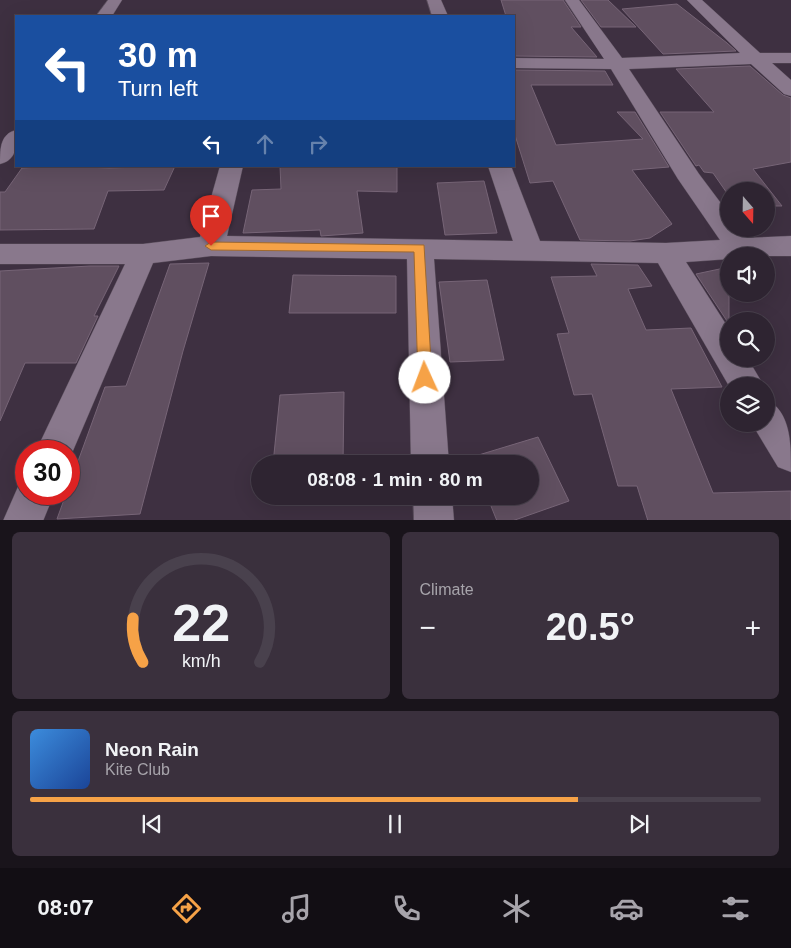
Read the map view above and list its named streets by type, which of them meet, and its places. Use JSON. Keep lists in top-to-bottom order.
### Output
{
  "north": "bottom",
  "page": {
    "turn": ["30 m", "Turn left"],
    "limit": "30",
    "trip": "08:08 · 1 min · 80 m",
    "tile": "Climate",
    "heat": ["−", "20.5°", "+"],
    "song": ["Neon Rain", "Kite Club"],
    "tabs": "08:07",
    "gauge": ["22", "km/h"]
  }
}
